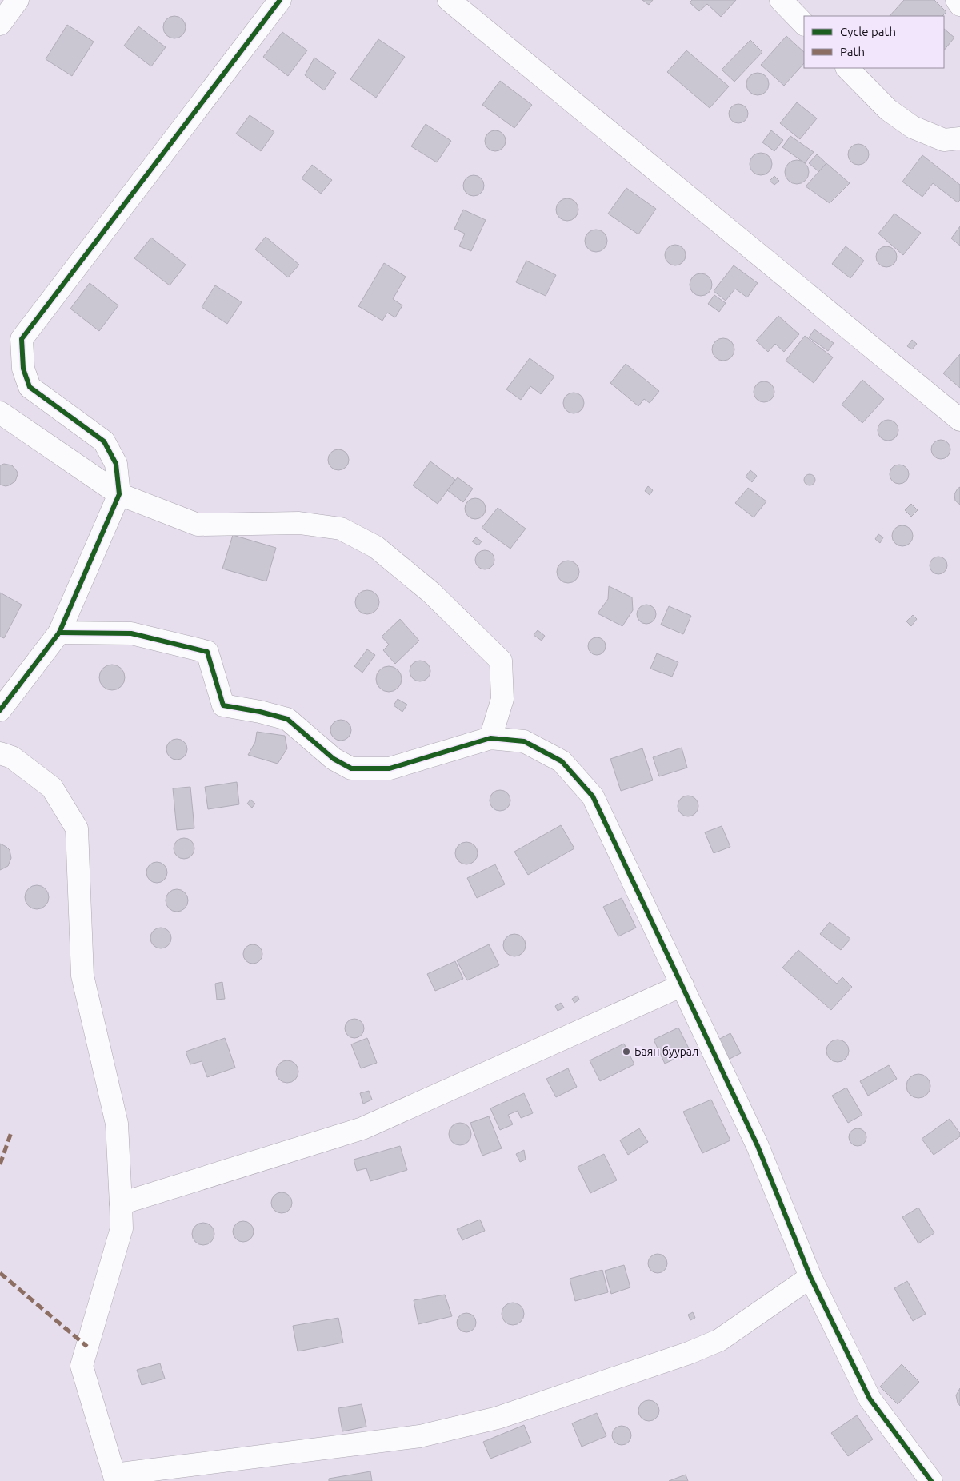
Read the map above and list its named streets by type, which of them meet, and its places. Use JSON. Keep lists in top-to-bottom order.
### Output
{
  "places": ["Баян буурал"],
  "legend": ["Cycle path", "Path"]
}
